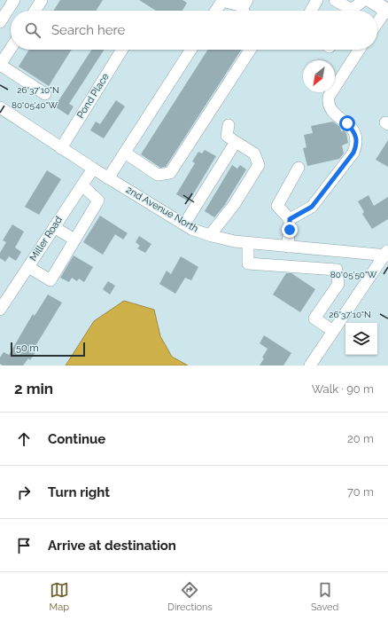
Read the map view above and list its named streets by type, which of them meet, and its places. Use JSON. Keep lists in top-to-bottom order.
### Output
{
  "streets": {
    "street": ["Pond Place", "2nd Avenue North", "Miller Road"]
  },
  "crossings": [
    ["Pond Place", "2nd Avenue North"],
    ["2nd Avenue North", "Miller Road"]
  ],
  "scale_bar": "50 m",
  "north": "bottom left",
  "page": {
    "search": "Search here",
    "scale": "50 m",
    "heading": ["2 min", "Walk · 90 m"],
    "list": [
      ["Continue", "20 m"],
      ["Turn right", "70 m"],
      "Arrive at destination"
    ],
    "nav": ["Map", "Directions", "Saved"]
  },
  "coordinates": ["26°37'10\"N", "80°05'40\"W", "80°05'50\"W"]
}
